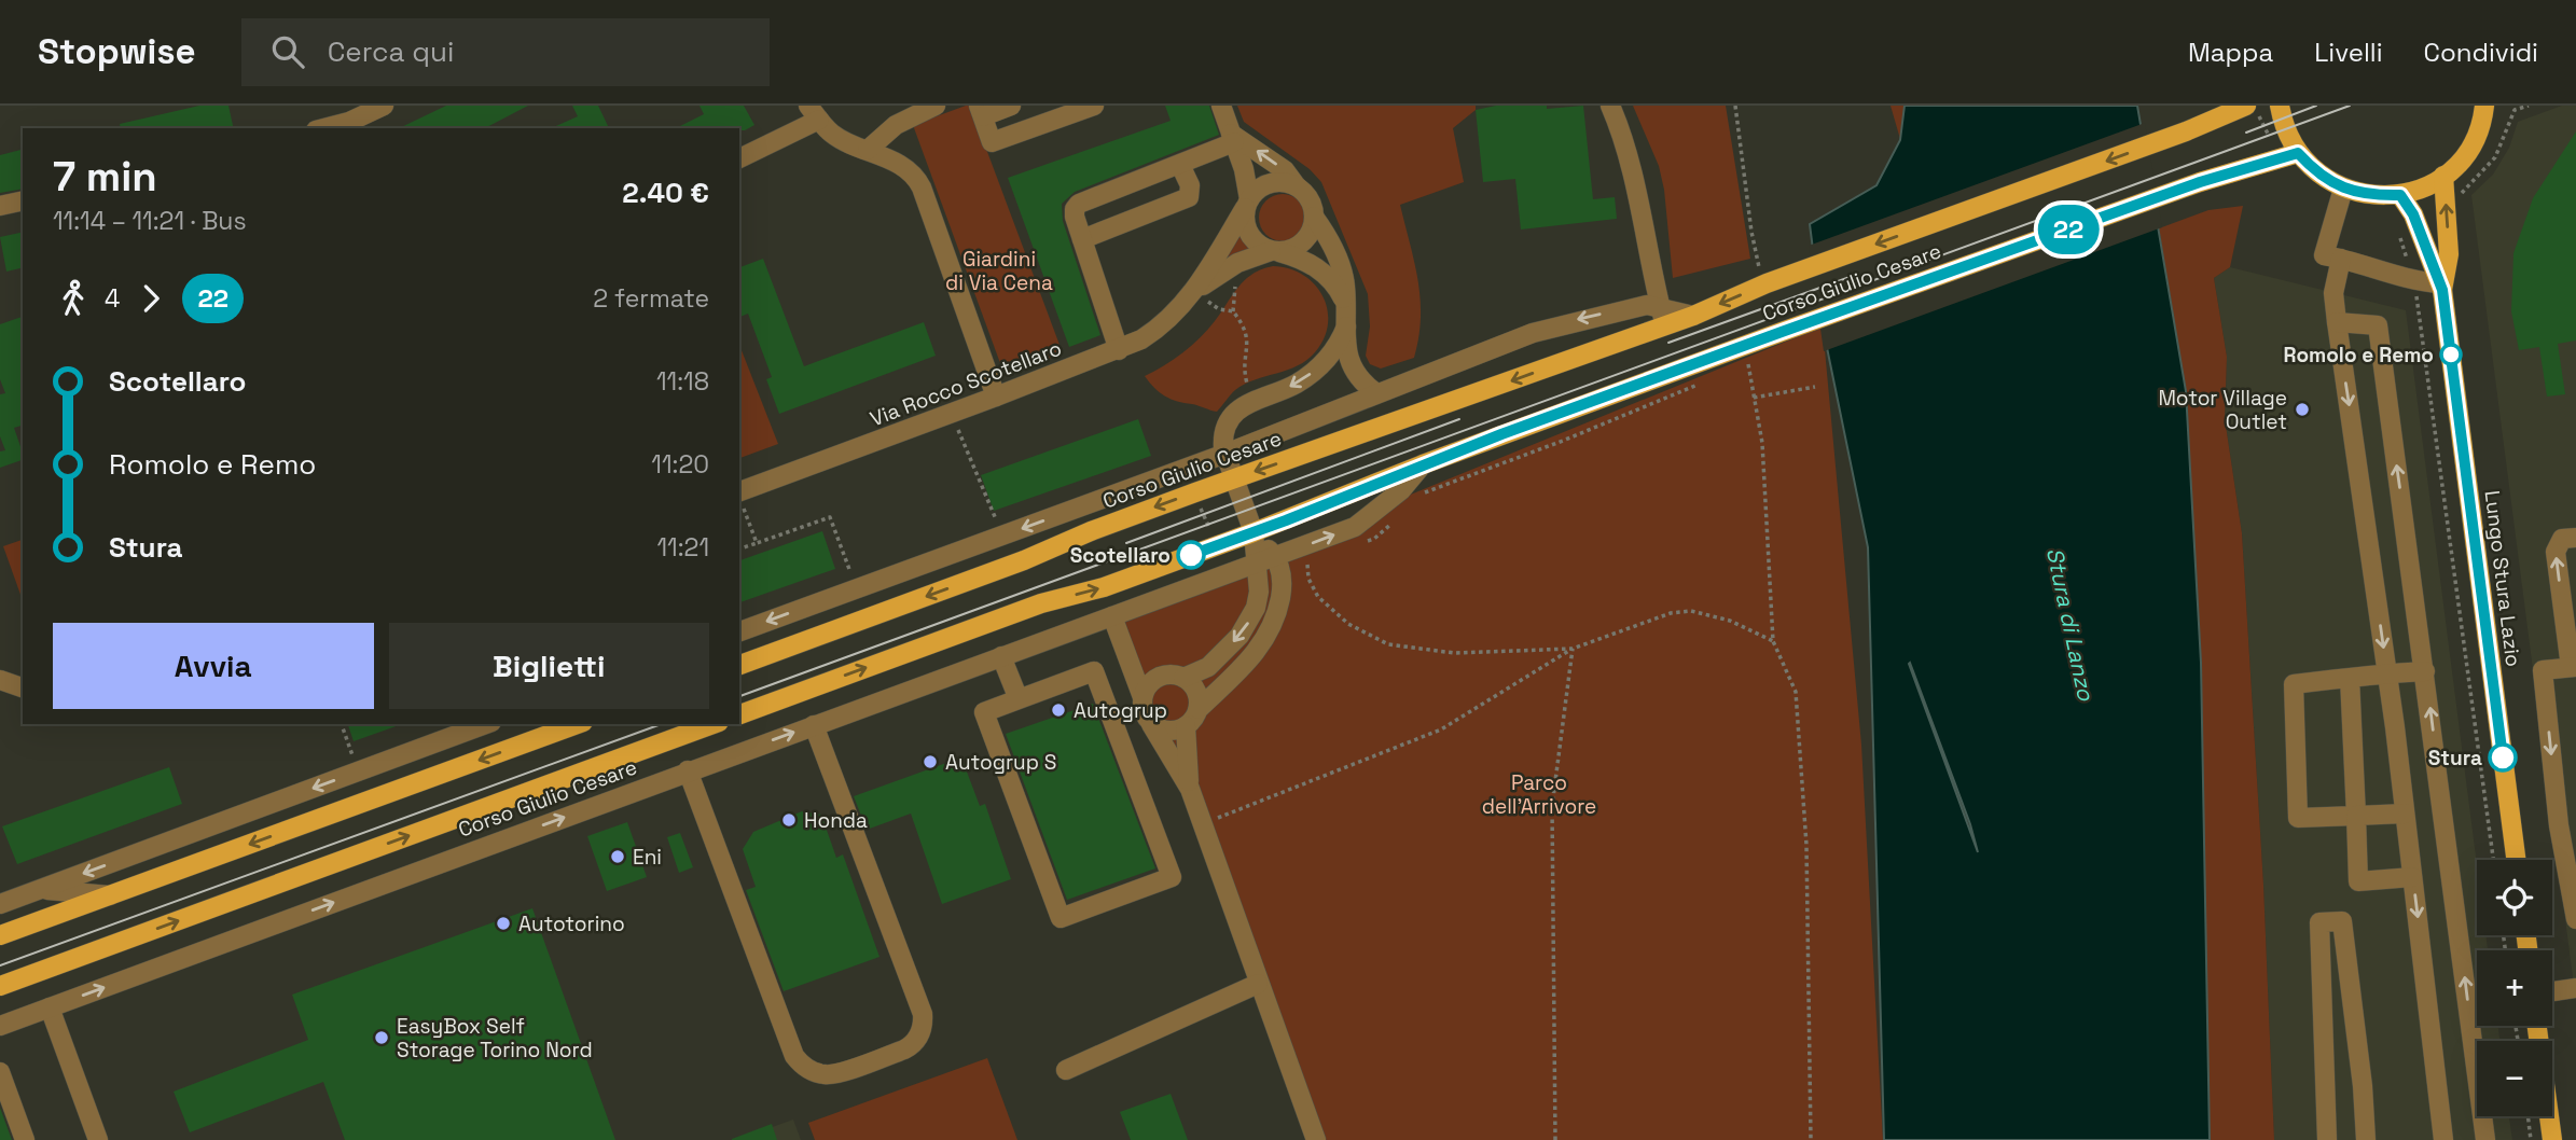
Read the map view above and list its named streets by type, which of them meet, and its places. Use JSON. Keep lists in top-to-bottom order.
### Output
{
  "streets": {
    "main road": ["Corso Giulio Cesare", "Lungo Stura Lazio"],
    "street": ["Via Rocco Scotellaro"]
  },
  "water": ["Stura di Lanzo"],
  "parks": ["Giardini di Via Cena", "Parco dell'Arrivore"],
  "places": [
    "Romolo e Remo",
    "Motor Village Outlet",
    "Scotellaro",
    "Autogrup",
    "Stura",
    "Autogrup S",
    "Honda",
    "Eni",
    "Autotorino",
    "EasyBox Self Storage Torino Nord"
  ],
  "lines": ["bus line 22"],
  "page": {
    "header": "Stopwise",
    "search": "Cerca qui",
    "nav": ["Mappa", "Livelli", "Condividi"],
    "on_map": "22",
    "heading": ["7 min", "11:14 – 11:21 · Bus", "2.40 €"],
    "legs": ["4", "22", "2 fermate"],
    "list": [
      {
        "name": "Scotellaro",
        "value": "11:18"
      },
      {
        "name": "Romolo e Remo",
        "value": "11:20"
      },
      {
        "name": "Stura",
        "value": "11:21"
      }
    ],
    "buttons": ["Avvia", "Biglietti"],
    "map_buttons": ["+", "−"]
  }
}
